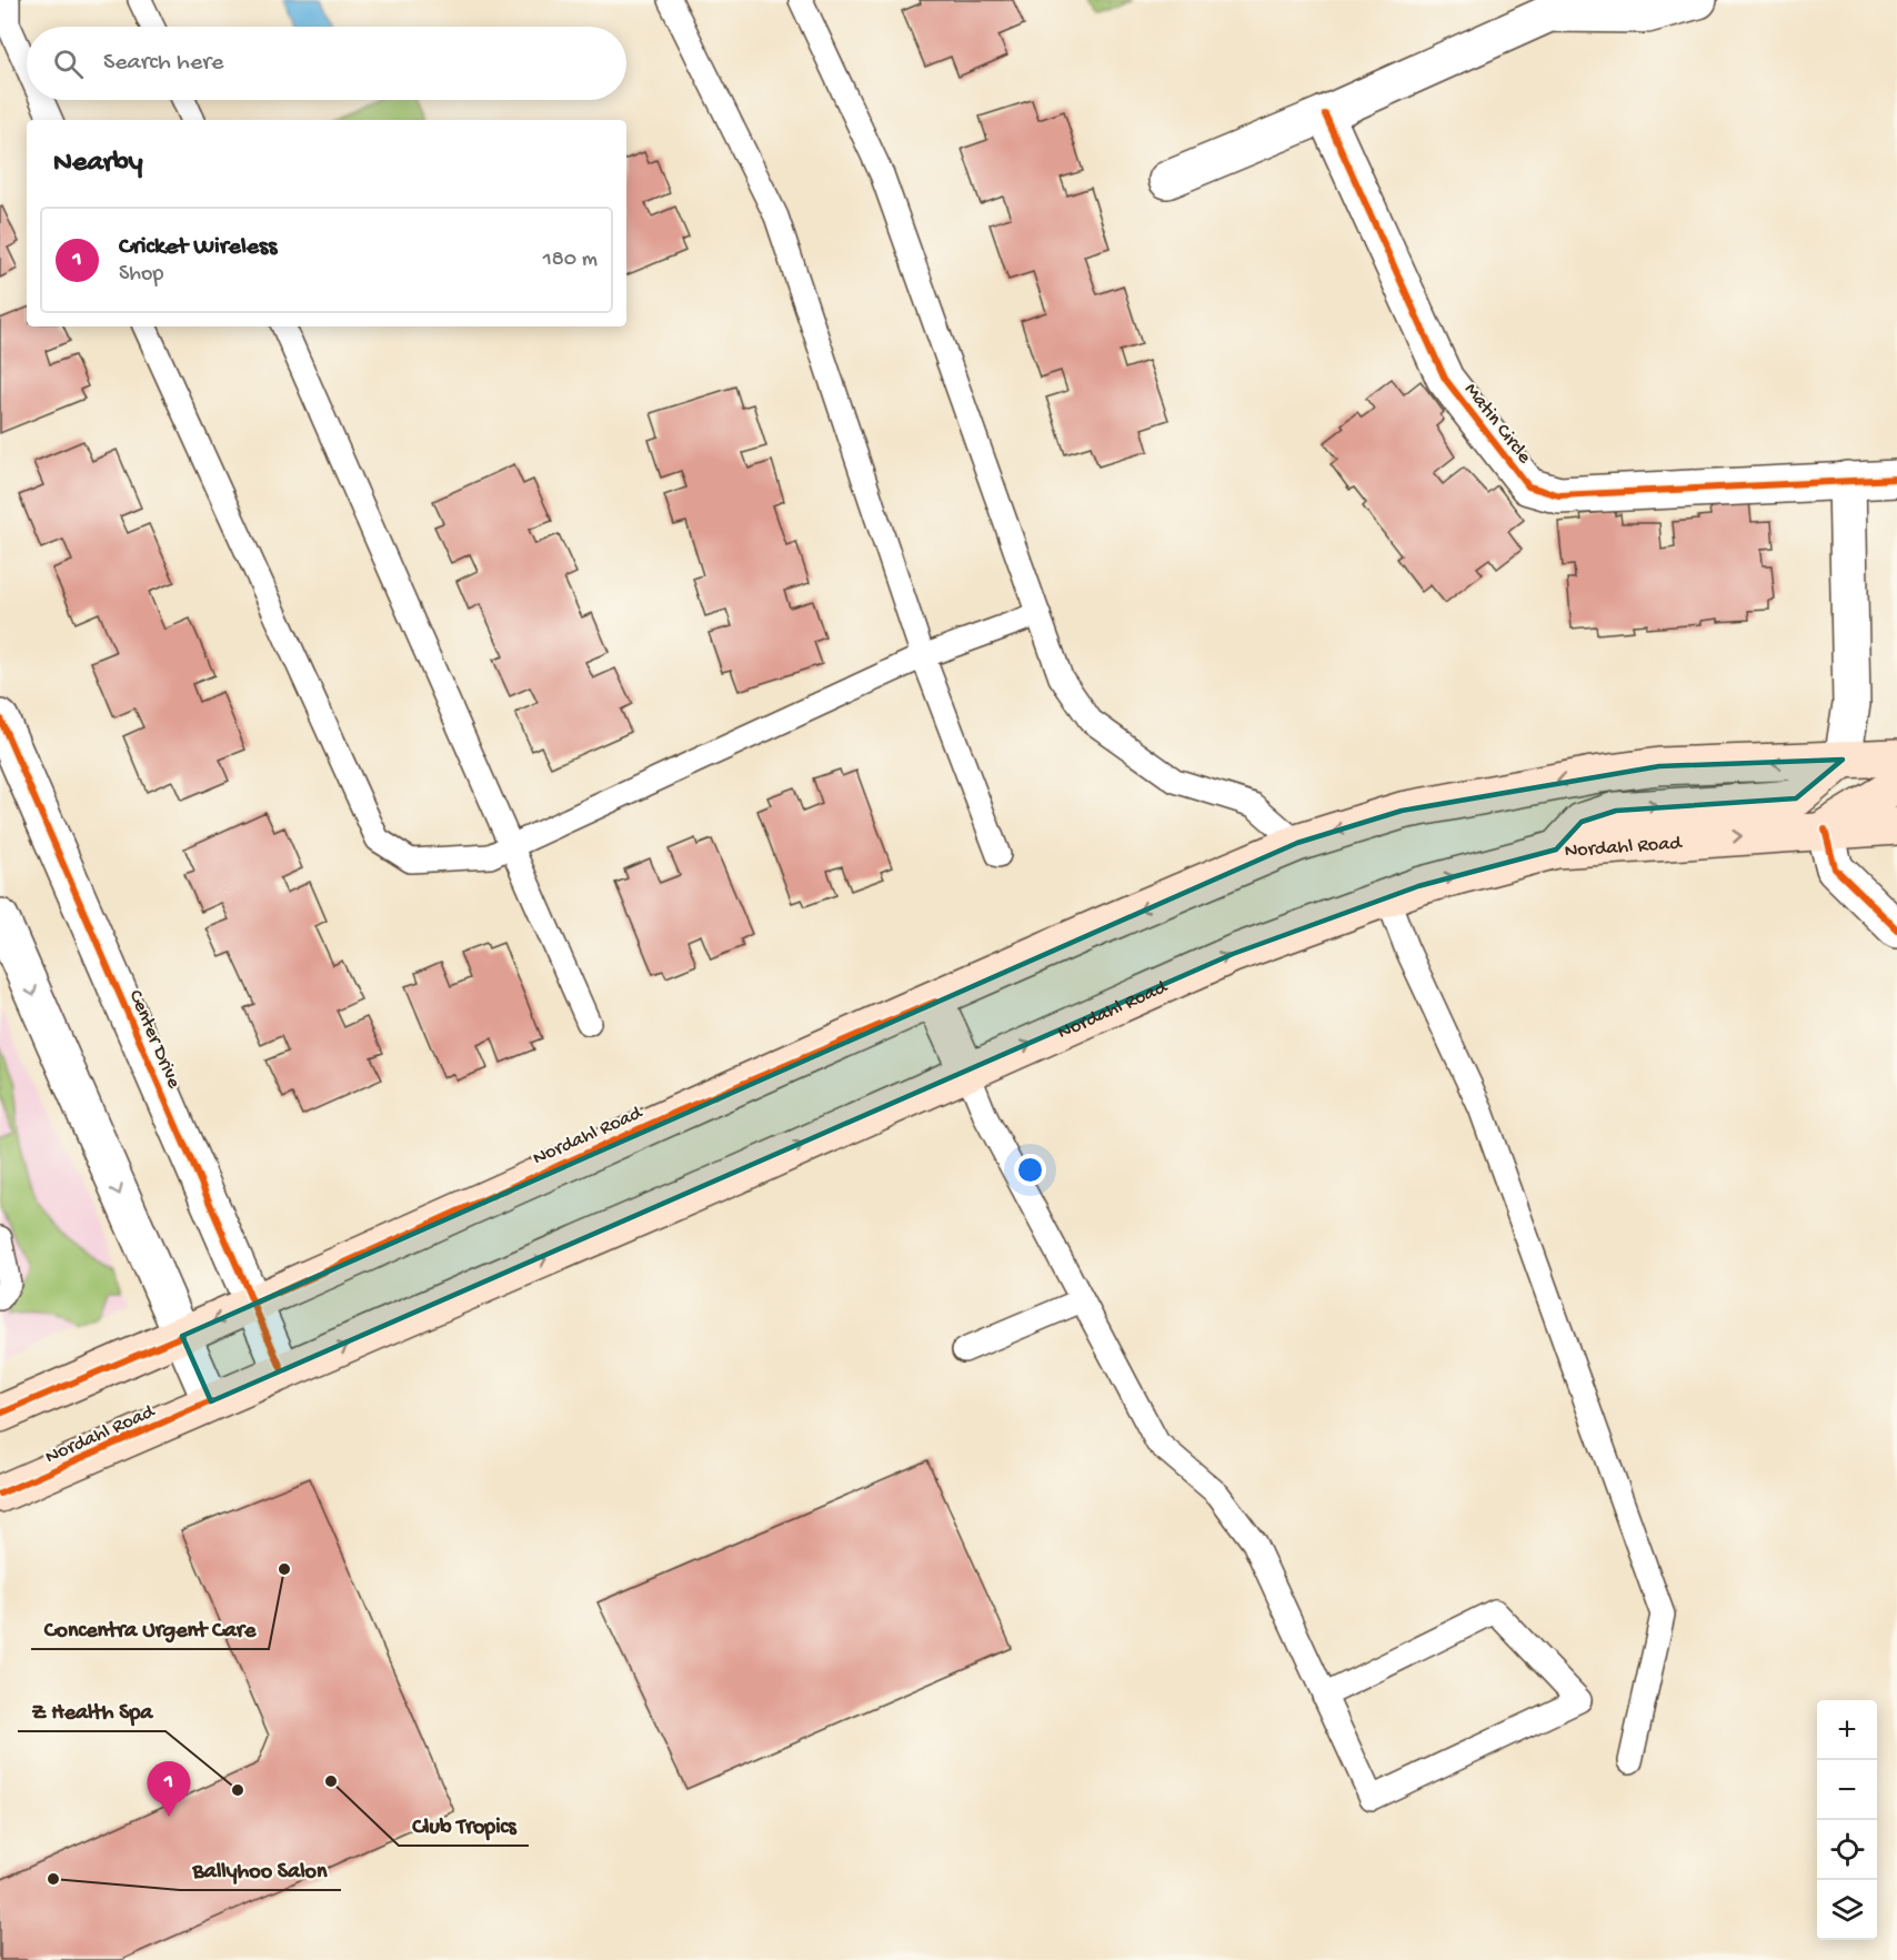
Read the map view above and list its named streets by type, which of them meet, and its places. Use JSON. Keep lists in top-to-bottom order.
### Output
{
  "streets": {
    "main road": ["Nordahl Road"],
    "street": ["Matin Circle", "Center Drive"]
  },
  "crossings": [
    ["Nordahl Road", "Center Drive"]
  ],
  "places": [
    "Concentra Urgent Care",
    "Club Tropics",
    "Z Health Spa",
    "Ballyhoo Salon"
  ],
  "page": {
    "search": "Search here",
    "heading": "Nearby",
    "list": [
      {
        "mark": "1",
        "name": "Cricket Wireless",
        "note": "Shop",
        "value": "180 m"
      }
    ],
    "map_buttons": ["+", "−"],
    "pins": "1"
  }
}
